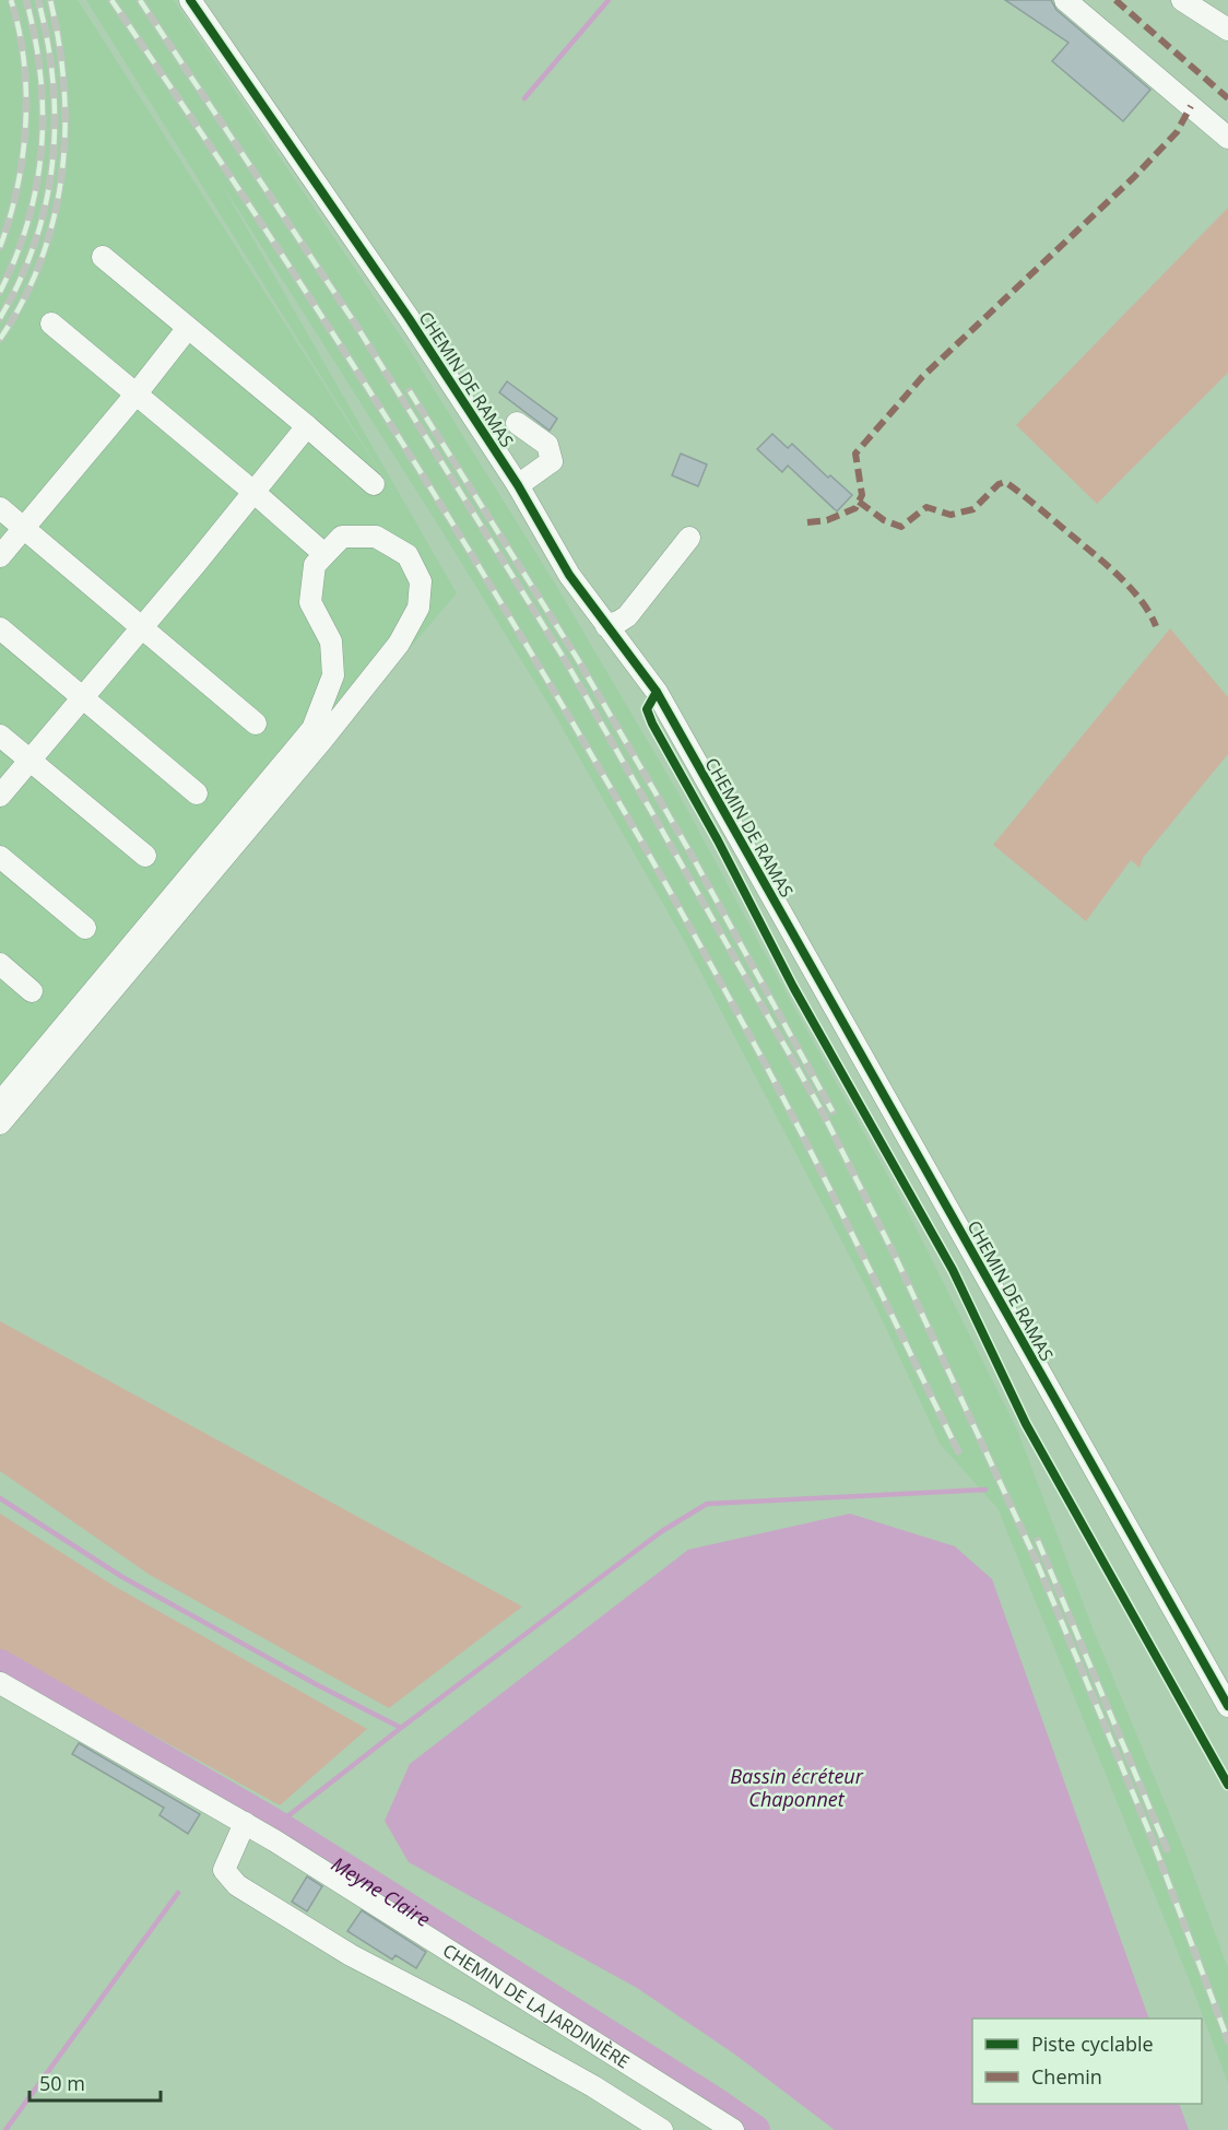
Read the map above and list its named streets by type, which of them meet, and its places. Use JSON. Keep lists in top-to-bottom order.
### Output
{
  "streets": {
    "street": ["CHEMIN DE RAMAS", "CHEMIN DE LA JARDINIÈRE"]
  },
  "water": ["Bassin écréteur Chaponnet", "Meyne Claire"],
  "legend": ["Piste cyclable", "Chemin"],
  "scale_bar": "50 m"
}
